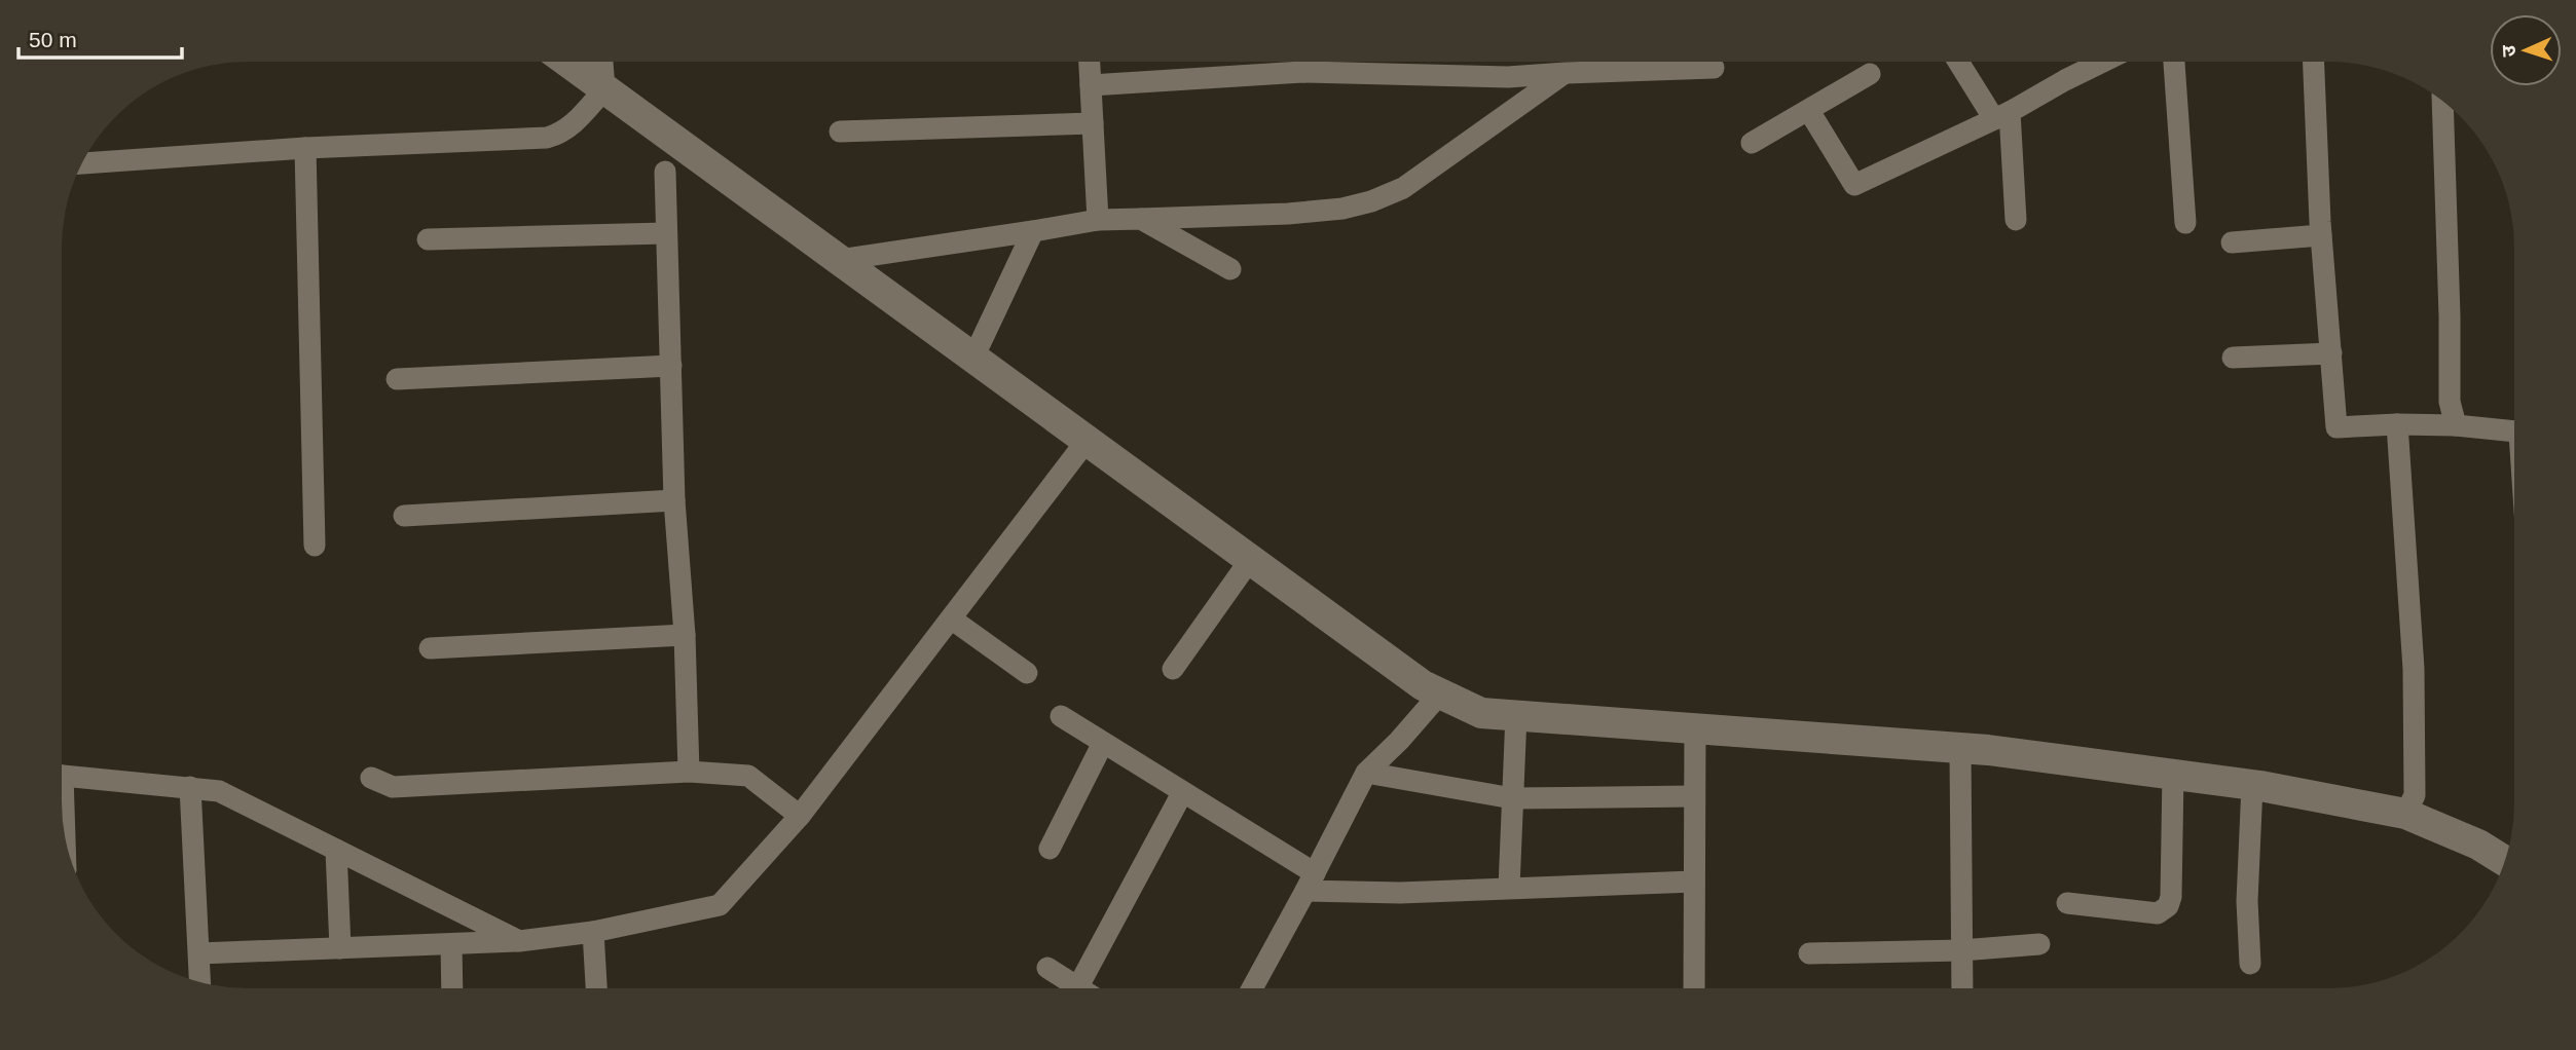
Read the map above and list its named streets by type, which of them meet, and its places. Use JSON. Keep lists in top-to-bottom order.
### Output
{
  "scale_bar": "50 m",
  "north": "left"
}
